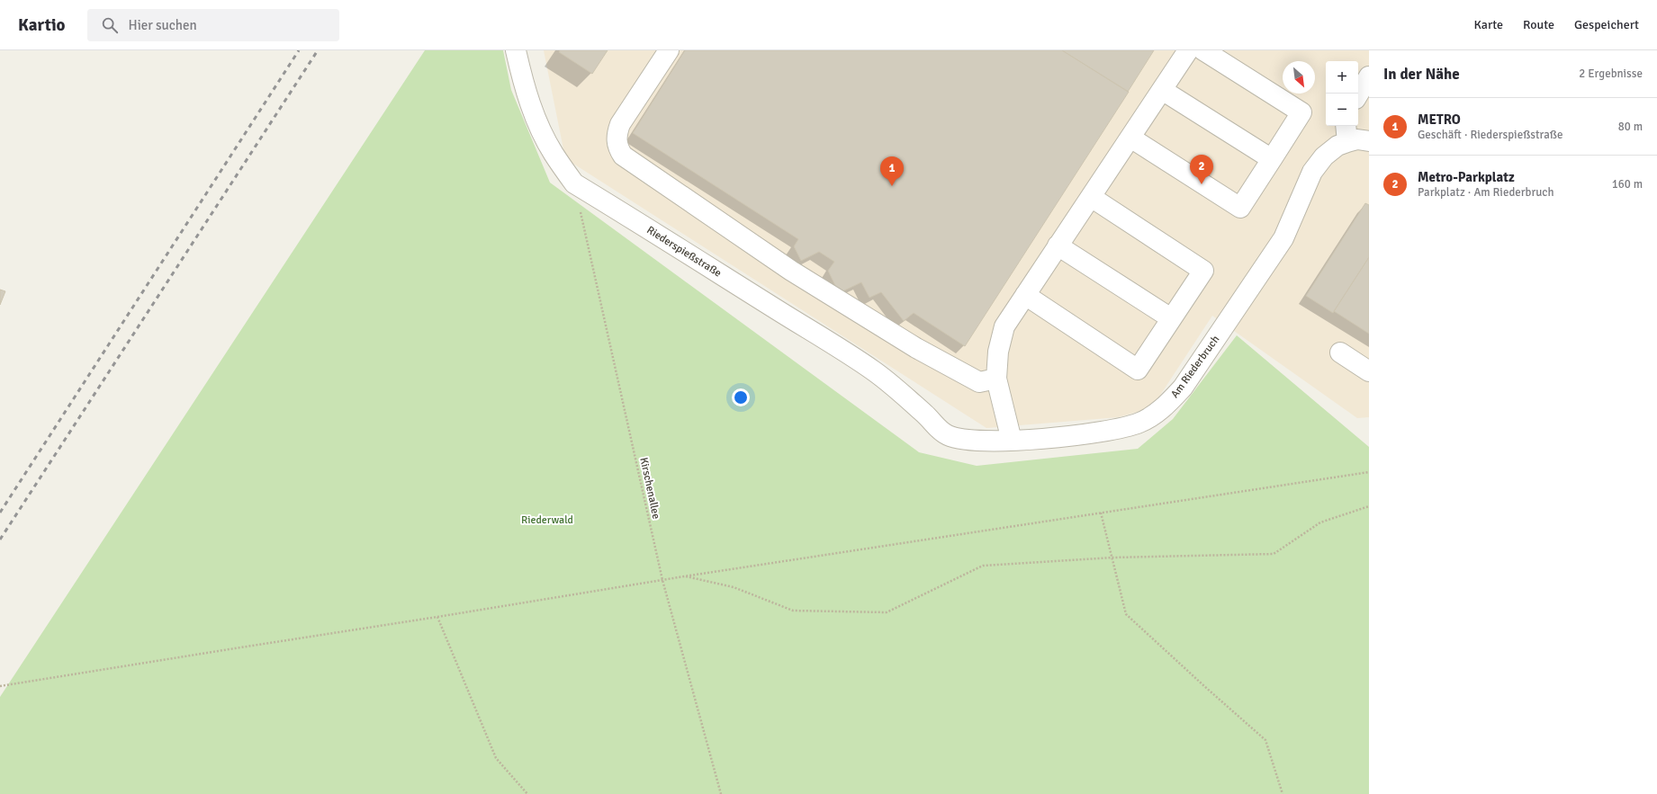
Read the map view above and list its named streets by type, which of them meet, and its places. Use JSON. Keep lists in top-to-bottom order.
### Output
{
  "streets": {
    "street": ["Riederspießstraße", "Am Riederbruch"],
    "path": ["Kirschenallee"]
  },
  "crossings": [
    ["Riederspießstraße", "Am Riederbruch"],
    ["Riederspießstraße", "Kirschenallee"]
  ],
  "parks": ["Riederwald"],
  "north": "bottom right",
  "page": {
    "header": "Kartio",
    "search": "Hier suchen",
    "nav": ["Karte", "Route", "Gespeichert"],
    "heading": ["In der Nähe", "2 Ergebnisse"],
    "map_buttons": ["+", "−"],
    "list": [
      {
        "mark": "1",
        "name": "METRO",
        "note": "Geschäft · Riederspießstraße",
        "value": "80 m"
      },
      {
        "mark": "2",
        "name": "Metro-Parkplatz",
        "note": "Parkplatz · Am Riederbruch",
        "value": "160 m"
      }
    ],
    "pins": ["2", "1"]
  }
}
